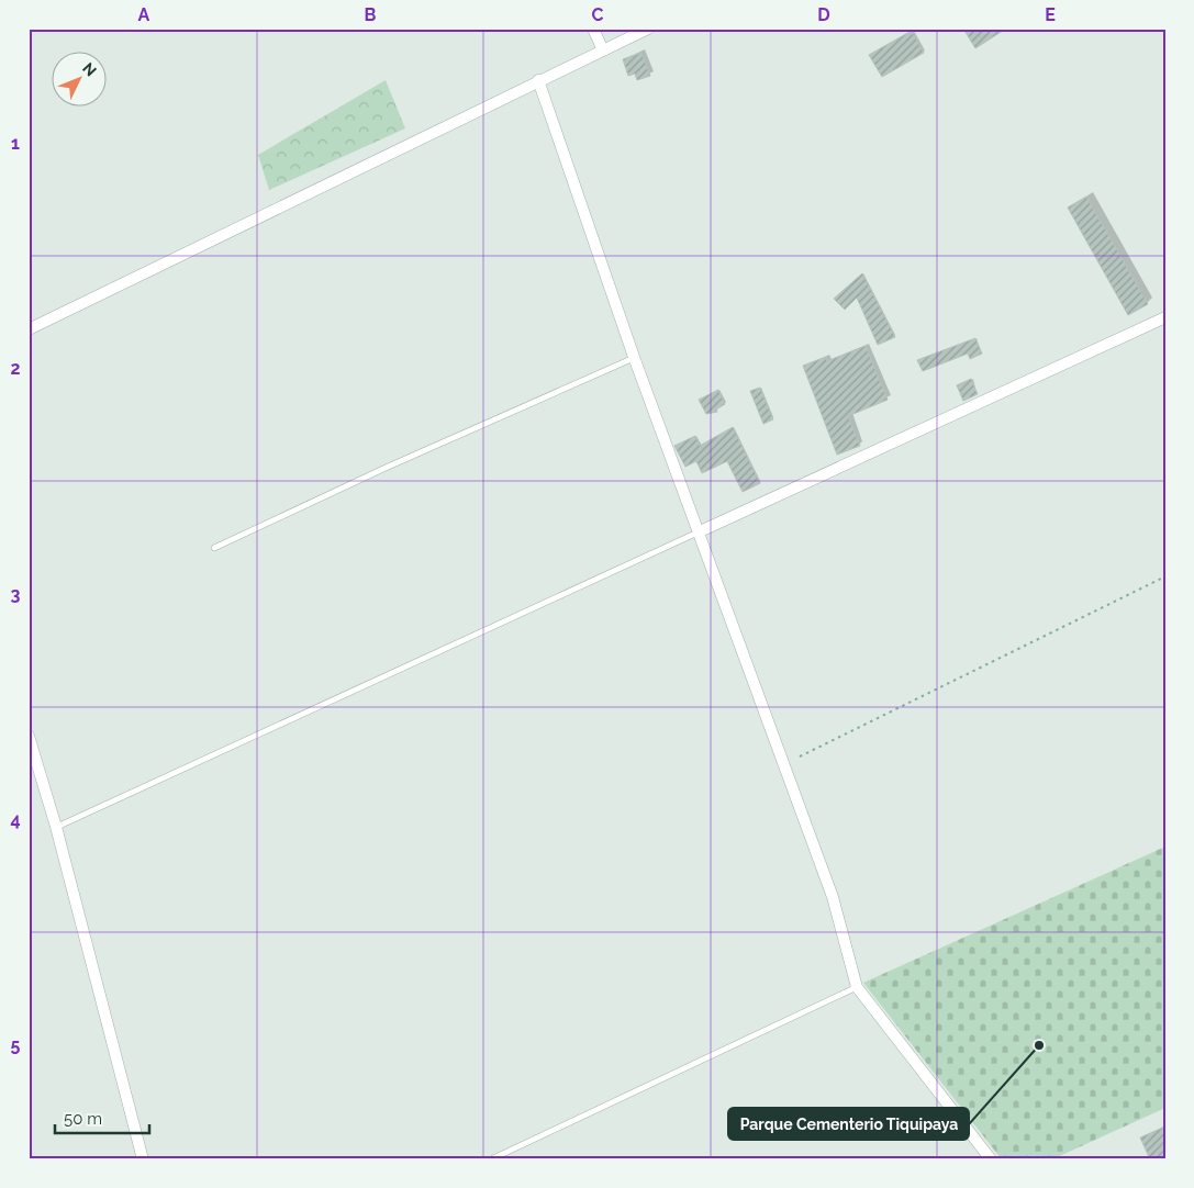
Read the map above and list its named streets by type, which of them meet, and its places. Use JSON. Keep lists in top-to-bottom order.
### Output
{
  "places": ["Parque Cementerio Tiquipaya"],
  "scale_bar": "50 m",
  "north": "top right",
  "grid": {
    "columns": [
      "A",
      "B",
      "C",
      "D",
      "E"
    ],
    "rows": [
      "1",
      "2",
      "3",
      "4",
      "5"
    ]
  }
}
